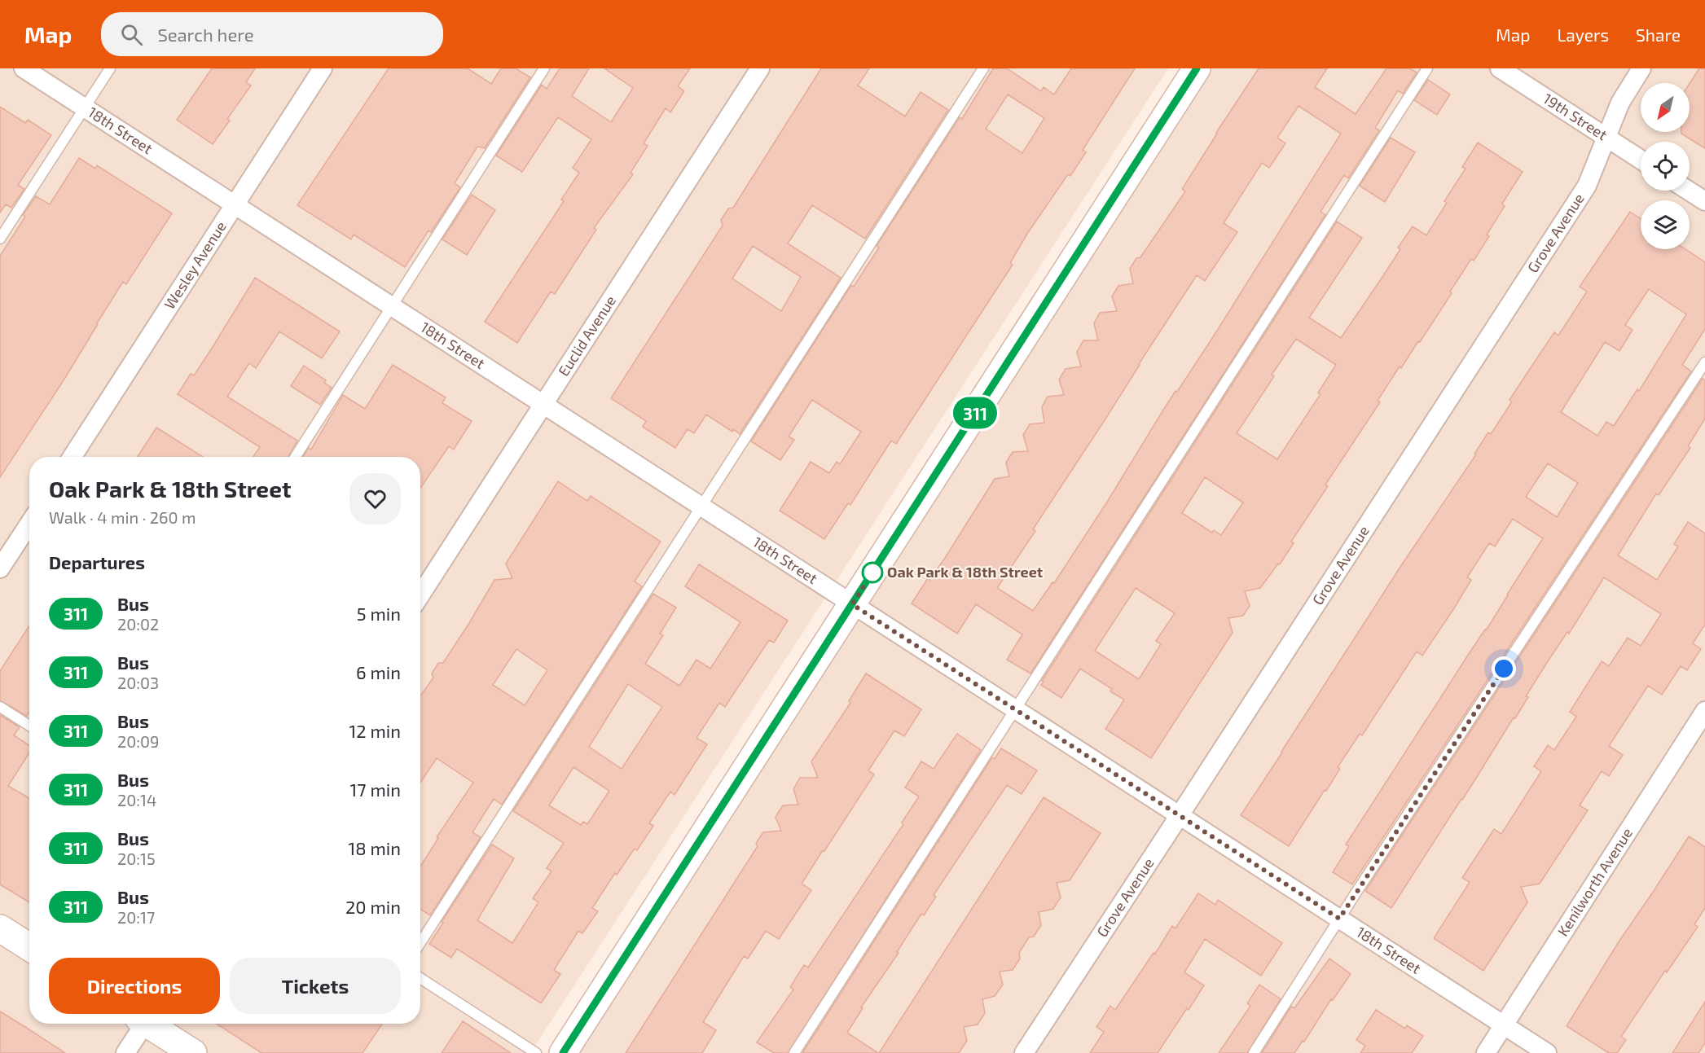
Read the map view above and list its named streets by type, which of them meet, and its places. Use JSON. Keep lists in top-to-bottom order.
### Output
{
  "streets": {
    "street": [
      "19th Street",
      "18th Street",
      "Grove Avenue",
      "Wesley Avenue",
      "Euclid Avenue",
      "Kenilworth Avenue"
    ]
  },
  "crossings": [
    ["19th Street", "Grove Avenue"],
    ["18th Street", "Grove Avenue"],
    ["18th Street", "Wesley Avenue"],
    ["18th Street", "Euclid Avenue"],
    ["18th Street", "Kenilworth Avenue"]
  ],
  "places": ["Oak Park & 18th Street"],
  "lines": ["bus line 311"],
  "north": "bottom left",
  "page": {
    "header": "Map",
    "search": "Search here",
    "nav": ["Map", "Layers", "Share"],
    "on_map": "311",
    "heading": [
      ["Oak Park & 18th Street", "Walk · 4 min · 260 m"],
      "Departures"
    ],
    "list": [
      {
        "mark": "311",
        "name": "Bus",
        "note": "20:02",
        "value": "5 min"
      },
      {
        "mark": "311",
        "name": "Bus",
        "note": "20:03",
        "value": "6 min"
      },
      {
        "mark": "311",
        "name": "Bus",
        "note": "20:09",
        "value": "12 min"
      },
      {
        "mark": "311",
        "name": "Bus",
        "note": "20:14",
        "value": "17 min"
      },
      {
        "mark": "311",
        "name": "Bus",
        "note": "20:15",
        "value": "18 min"
      },
      {
        "mark": "311",
        "name": "Bus",
        "note": "20:17",
        "value": "20 min"
      }
    ],
    "buttons": ["Directions", "Tickets"]
  }
}
